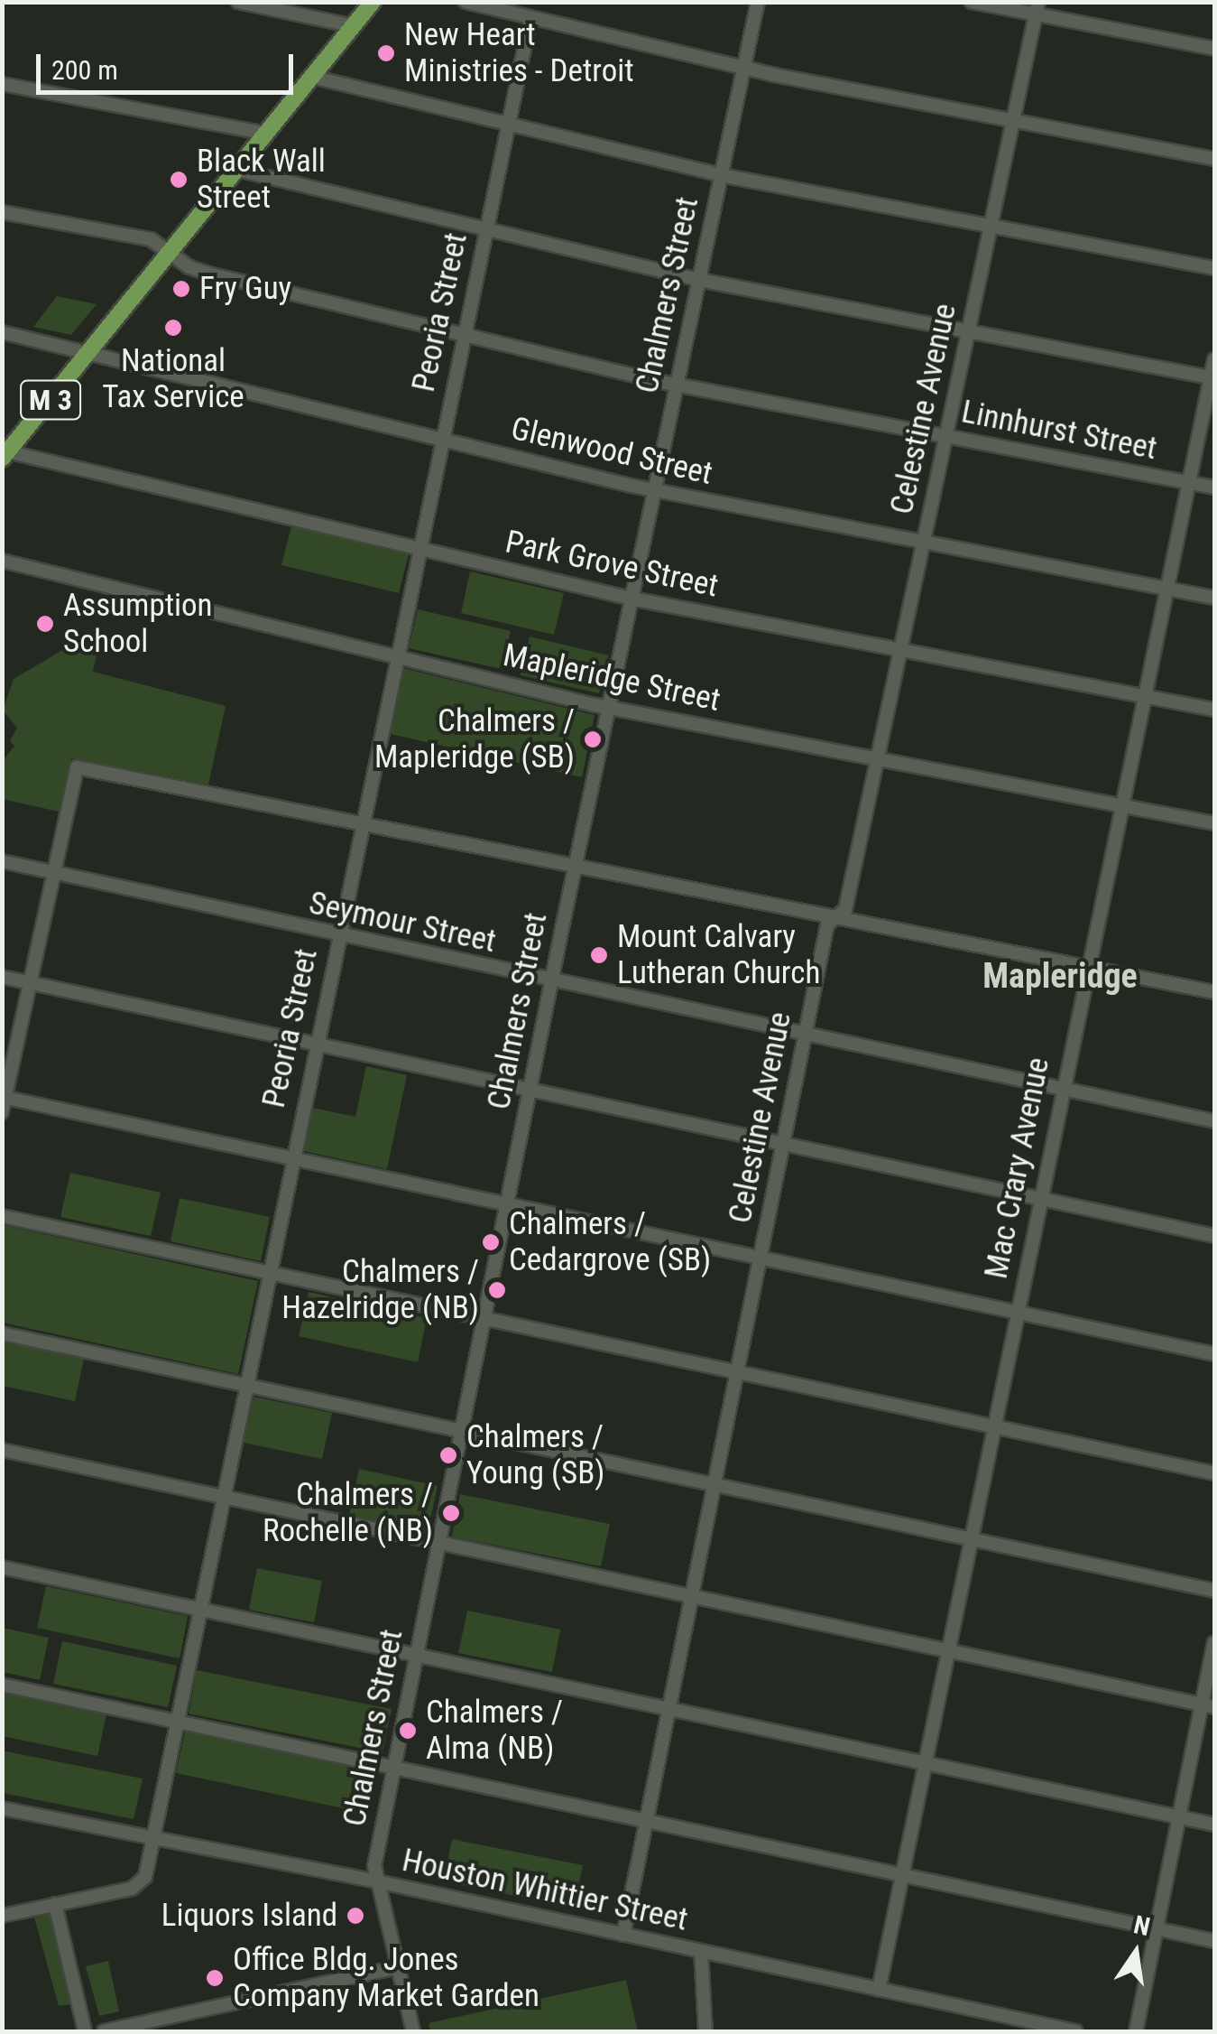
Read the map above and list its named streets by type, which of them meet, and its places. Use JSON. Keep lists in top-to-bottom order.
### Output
{
  "streets": {
    "main road": ["M 3"],
    "street": [
      "Chalmers Street",
      "Peoria Street",
      "Celestine Avenue",
      "Linnhurst Street",
      "Glenwood Street",
      "Park Grove Street",
      "Mapleridge Street",
      "Seymour Street",
      "Mac Crary Avenue",
      "Houston Whittier Street"
    ]
  },
  "crossings": [
    ["Chalmers Street", "Linnhurst Street"],
    ["Chalmers Street", "Glenwood Street"],
    ["Chalmers Street", "Park Grove Street"],
    ["Chalmers Street", "Mapleridge Street"],
    ["Chalmers Street", "Seymour Street"],
    ["Chalmers Street", "Houston Whittier Street"],
    ["Peoria Street", "Linnhurst Street"],
    ["Peoria Street", "Glenwood Street"],
    ["Peoria Street", "Park Grove Street"],
    ["Peoria Street", "Mapleridge Street"],
    ["Peoria Street", "Seymour Street"],
    ["Peoria Street", "Houston Whittier Street"],
    ["M 3", "Linnhurst Street"],
    ["M 3", "Glenwood Street"],
    ["M 3", "Park Grove Street"],
    ["Celestine Avenue", "Linnhurst Street"],
    ["Celestine Avenue", "Glenwood Street"],
    ["Celestine Avenue", "Park Grove Street"],
    ["Celestine Avenue", "Mapleridge Street"],
    ["Celestine Avenue", "Seymour Street"],
    ["Celestine Avenue", "Houston Whittier Street"],
    ["Linnhurst Street", "Mac Crary Avenue"],
    ["Glenwood Street", "Mac Crary Avenue"],
    ["Park Grove Street", "Mac Crary Avenue"],
    ["Mapleridge Street", "Mac Crary Avenue"],
    ["Seymour Street", "Mac Crary Avenue"],
    ["Mac Crary Avenue", "Houston Whittier Street"]
  ],
  "districts": ["Mapleridge"],
  "places": [
    "New Heart Ministries - Detroit",
    "Black Wall Street",
    "Fry Guy",
    "National Tax Service",
    "Assumption School",
    "Chalmers / Mapleridge (SB)",
    "Mount Calvary Lutheran Church",
    "Chalmers / Cedargrove (SB)",
    "Chalmers / Hazelridge (NB)",
    "Chalmers / Young (SB)",
    "Chalmers / Rochelle (NB)",
    "Chalmers / Alma (NB)",
    "Liquors Island",
    "Office Bldg. Jones Company Market Garden"
  ],
  "scale_bar": "200 m",
  "north": "top"
}
